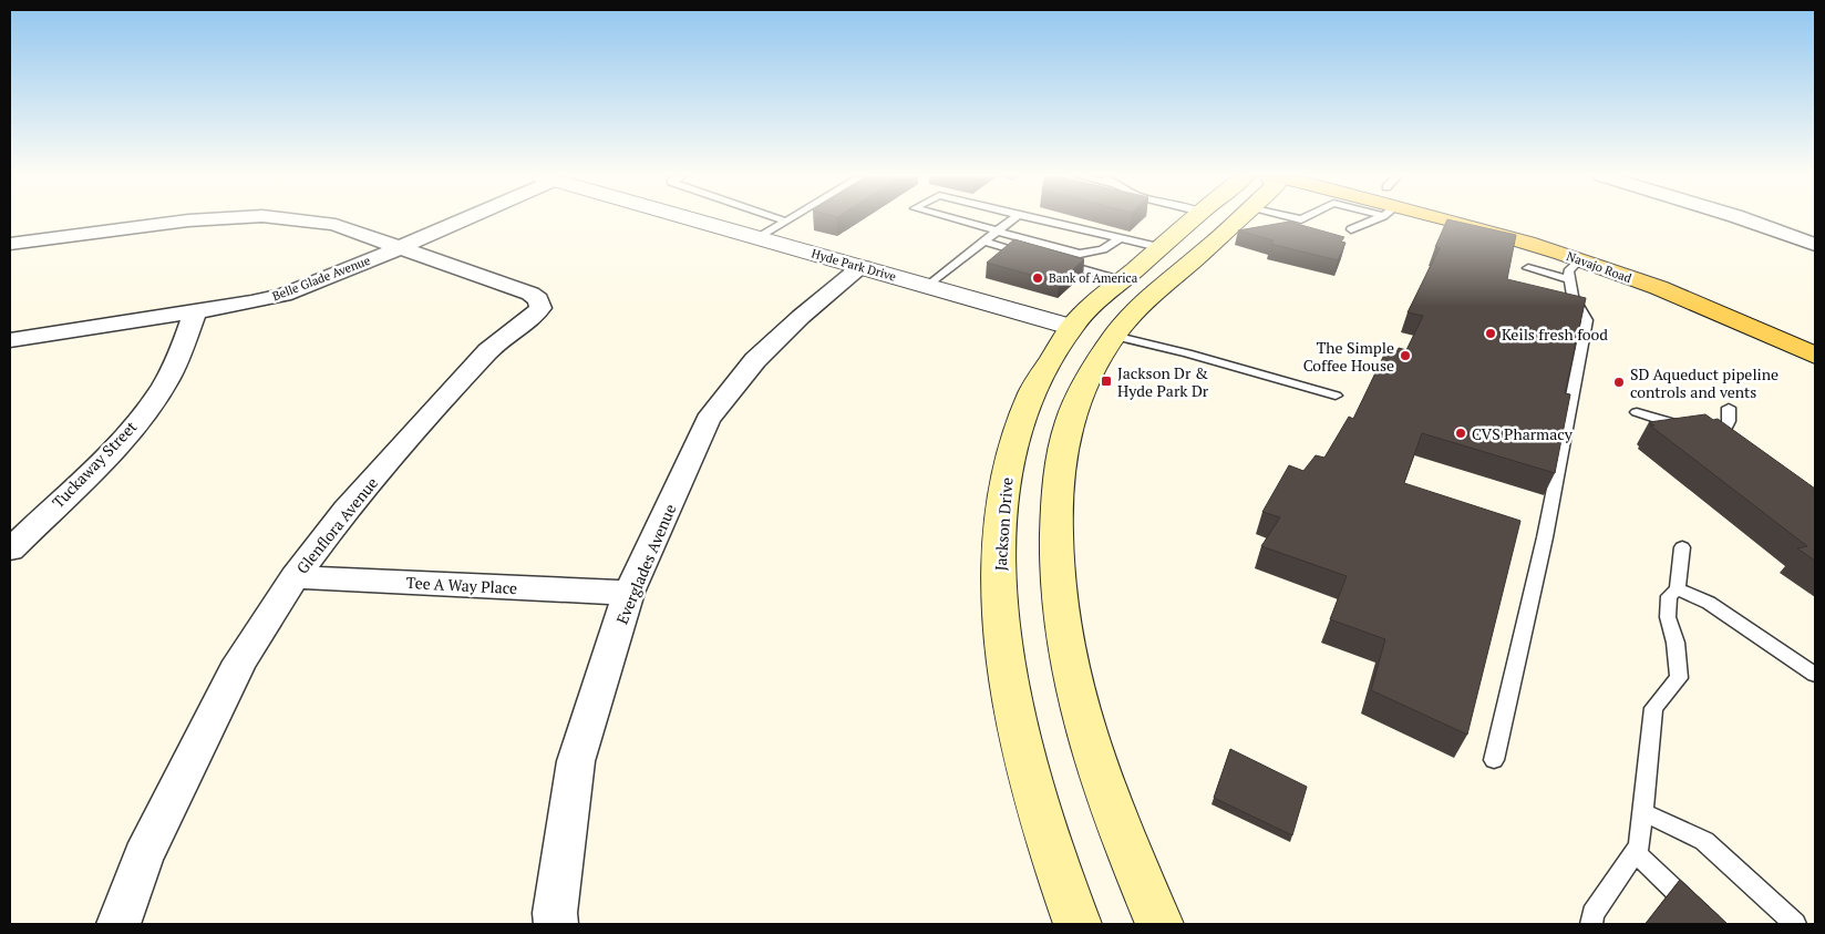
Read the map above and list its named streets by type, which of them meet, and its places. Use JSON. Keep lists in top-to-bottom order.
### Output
{
  "streets": {
    "main road": ["Navajo Road", "Jackson Drive"],
    "street": [
      "Hyde Park Drive",
      "Belle Glade Avenue",
      "Tuckaway Street",
      "Glenflora Avenue",
      "Everglades Avenue",
      "Tee A Way Place"
    ]
  },
  "crossings": [
    ["Hyde Park Drive", "Jackson Drive"],
    ["Hyde Park Drive", "Everglades Avenue"],
    ["Belle Glade Avenue", "Tuckaway Street"],
    ["Belle Glade Avenue", "Glenflora Avenue"],
    ["Glenflora Avenue", "Tee A Way Place"],
    ["Everglades Avenue", "Tee A Way Place"]
  ],
  "places": {
    "other": [
      "Bank of America",
      "Keils fresh food",
      "The Simple Coffee House",
      "SD Aqueduct pipeline controls and vents",
      "CVS Pharmacy"
    ],
    "transit": ["Jackson Dr & Hyde Park Dr"]
  }
}
